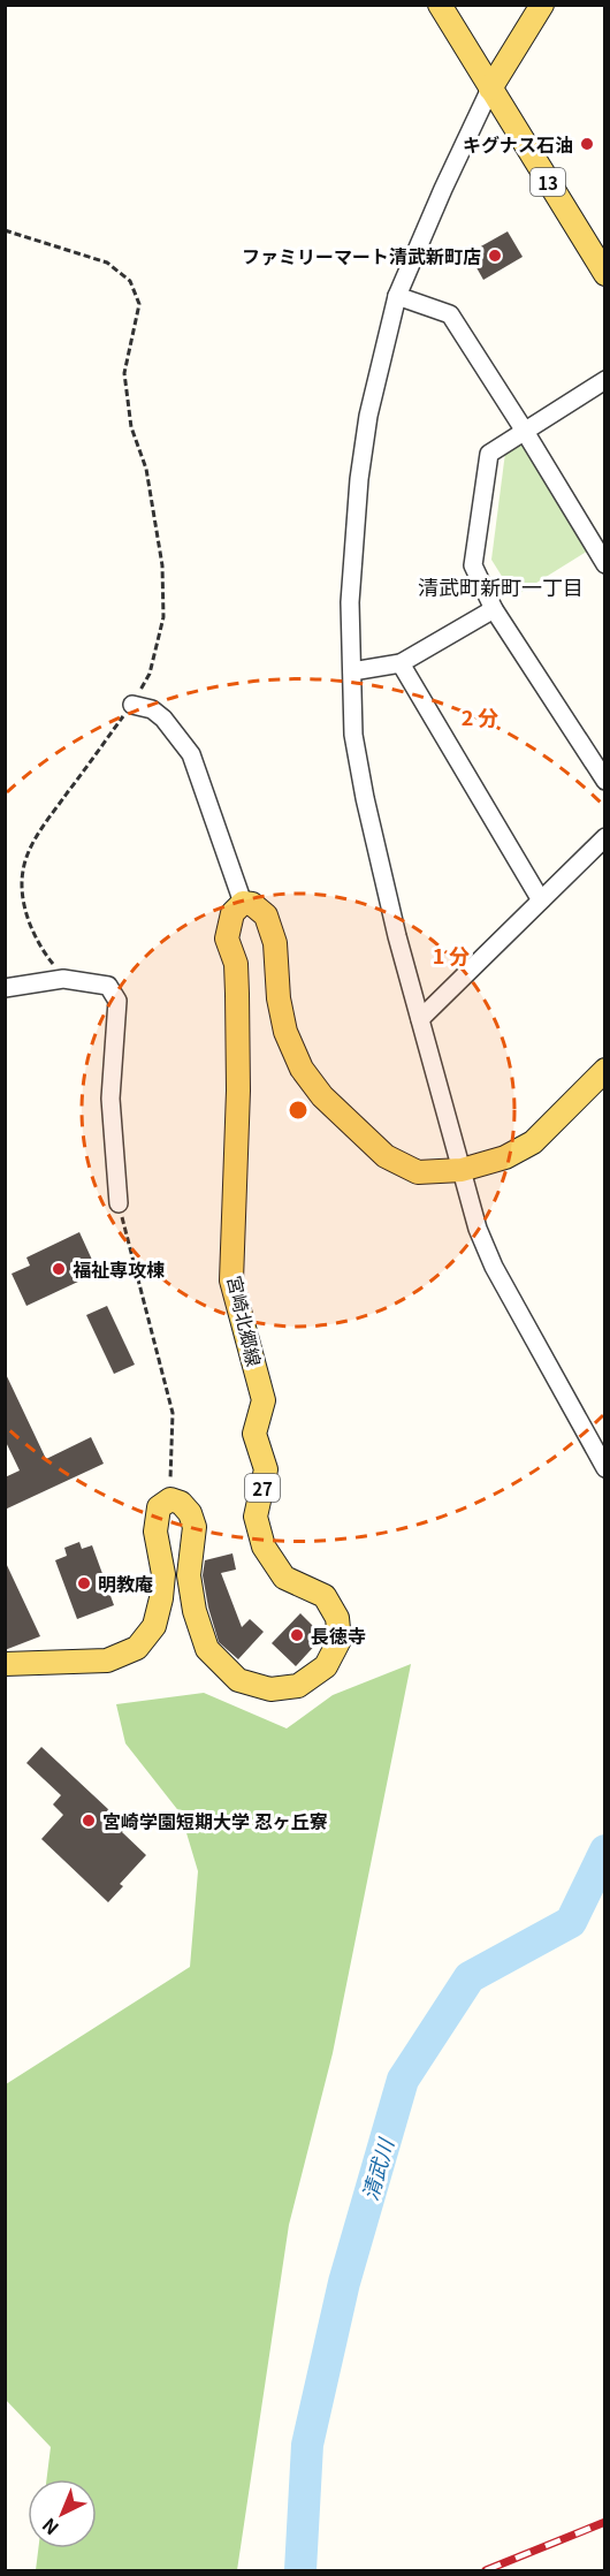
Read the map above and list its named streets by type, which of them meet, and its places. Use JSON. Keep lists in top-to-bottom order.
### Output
{
  "streets": {
    "main road": ["13", "宮崎北郷線", "27"]
  },
  "districts": ["清武町新町一丁目"],
  "water": ["清武川"],
  "places": [
    "キグナス石油",
    "ファミリーマート清武新町店",
    "福祉専攻棟",
    "明教庵",
    "長徳寺",
    "宮崎学園短期大学 忍ヶ丘寮"
  ],
  "north": "bottom left",
  "rings": ["2 分", "1 分"]
}
